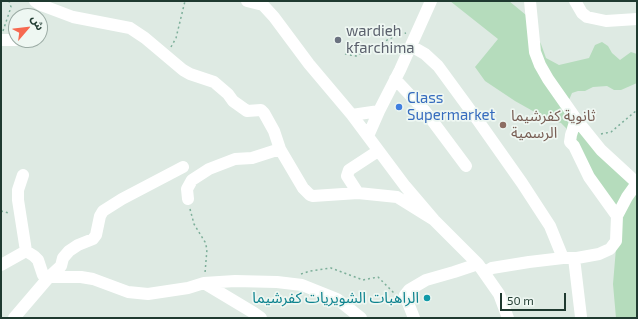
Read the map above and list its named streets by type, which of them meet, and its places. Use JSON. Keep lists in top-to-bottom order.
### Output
{
  "places": [
    "wardieh kfarchima",
    "Class Supermarket",
    "ثانوية كفرشيما الرسمية",
    "الراهبات الشويريات كفرشيما"
  ],
  "scale_bar": "50 m",
  "north": "top right"
}
